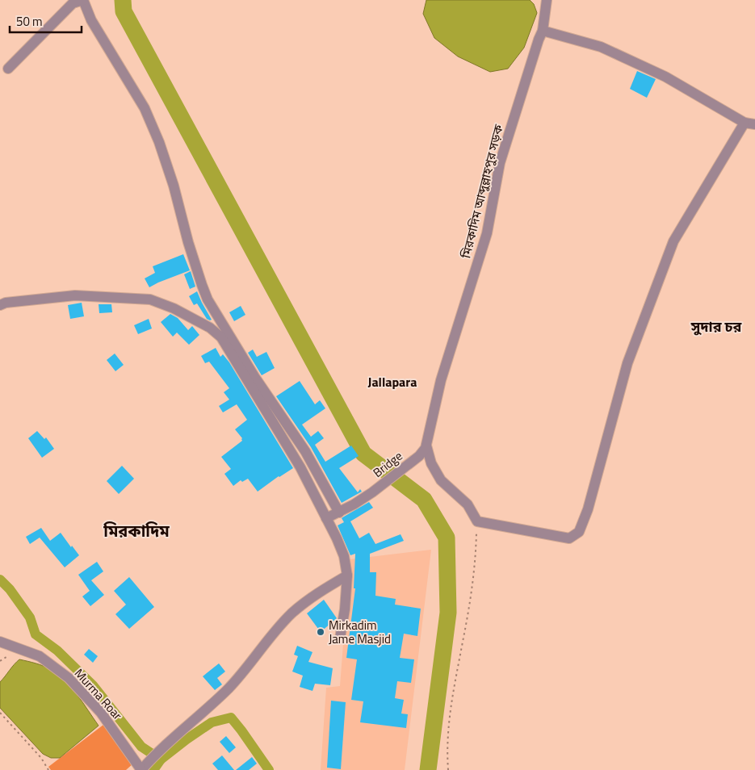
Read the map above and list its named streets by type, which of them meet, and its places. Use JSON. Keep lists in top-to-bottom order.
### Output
{
  "streets": {
    "street": ["মিরকাদিম আব্দুল্লাহপুর সড়ক", "Bridge", "Murma Roar"]
  },
  "crossings": [
    ["মিরকাদিম আব্দুল্লাহপুর সড়ক", "Bridge"]
  ],
  "districts": ["সুদার চর", "Jallapara", "মিরকাদিম"],
  "places": ["Mirkadim Jame Masjid"],
  "scale_bar": "50 m"
}
